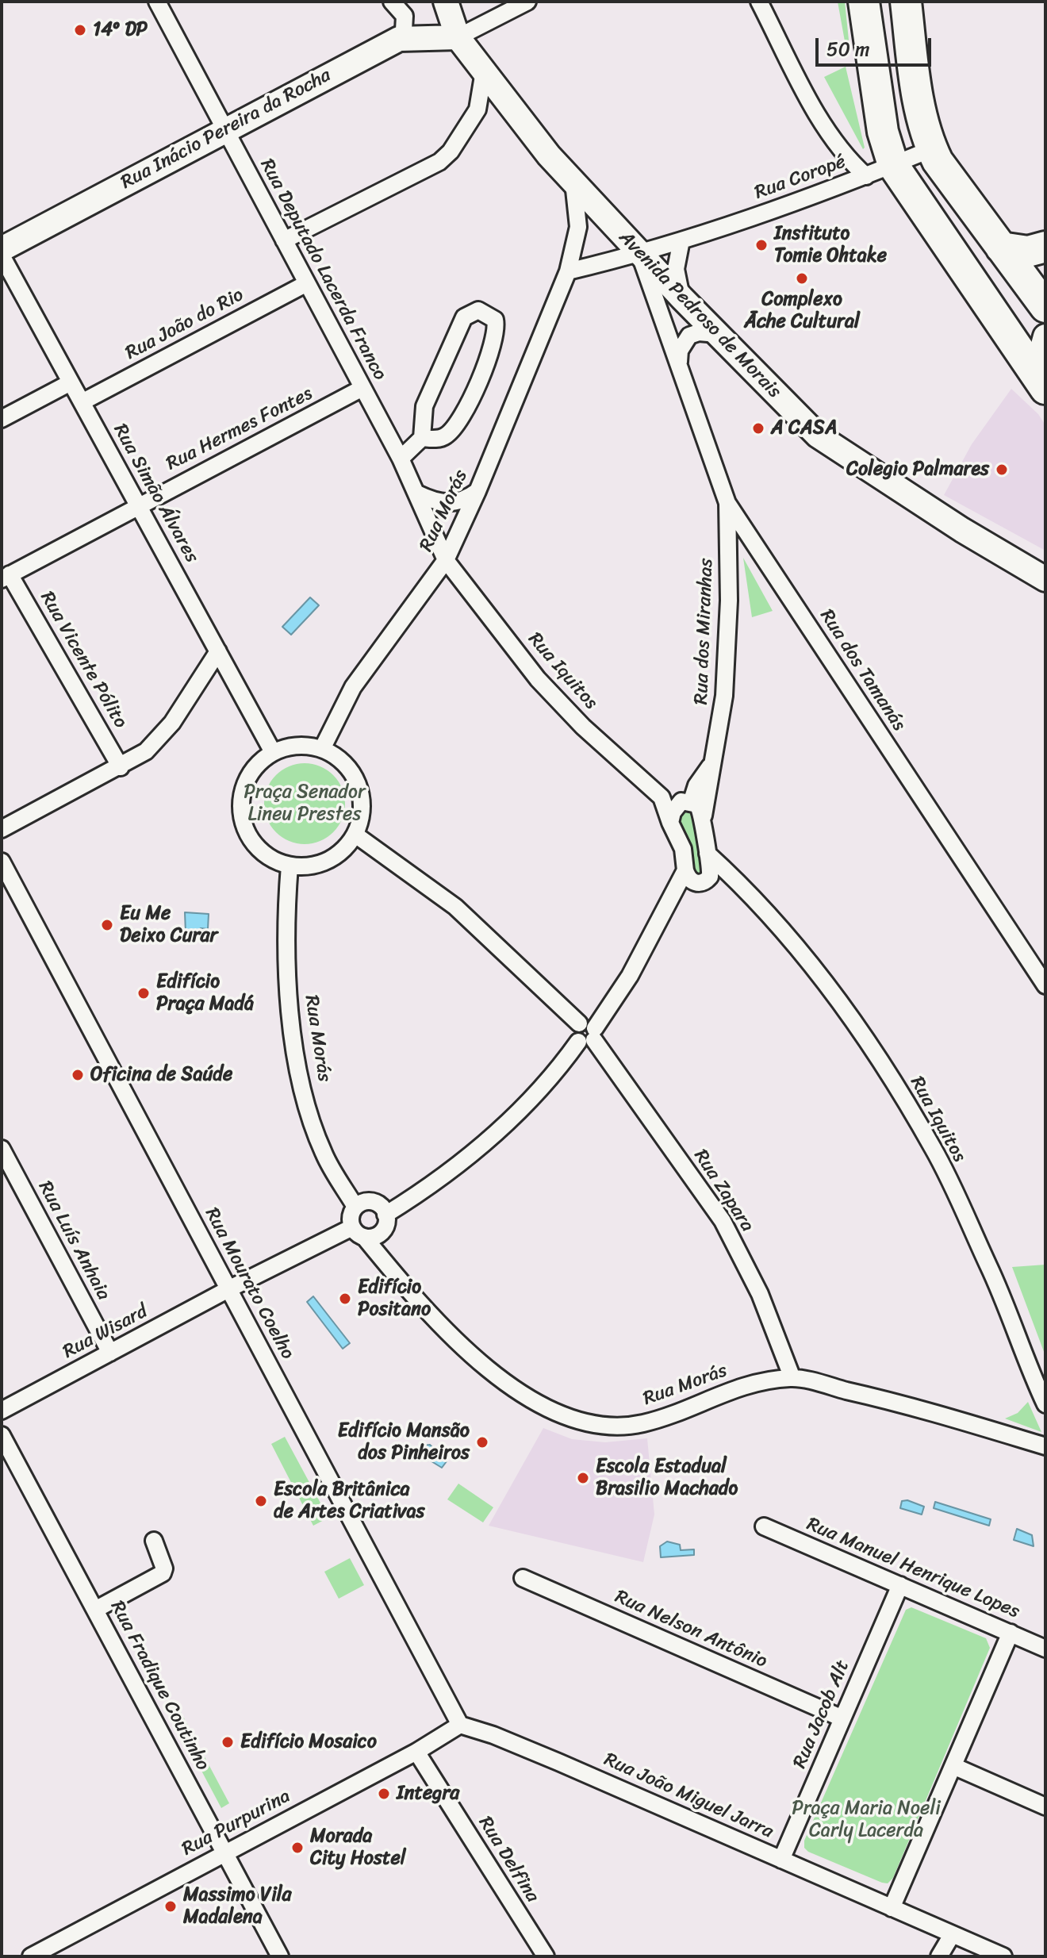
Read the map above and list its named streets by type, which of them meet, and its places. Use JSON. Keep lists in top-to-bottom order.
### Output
{
  "streets": {
    "main road": ["Rua Inácio Pereira da Rocha", "Avenida Pedroso de Morais"],
    "street": [
      "Rua Coropé",
      "Rua Deputado Lacerda Franco",
      "Rua João do Rio",
      "Rua Hermes Fontes",
      "Rua Simão Álvares",
      "Rua Morás",
      "Rua dos Miranhas",
      "Rua Vicente Pólito",
      "Rua dos Tamanás",
      "Rua Iquitos",
      "Rua Zapara",
      "Rua Luís Anhaia",
      "Rua Mourato Coelho",
      "Rua Wisard",
      "Rua Manuel Henrique Lopes",
      "Rua Nelson Antônio",
      "Rua Fradique Coutinho",
      "Rua Jacob Alt",
      "Rua João Miguel Jarra",
      "Rua Purpurina",
      "Rua Delfina"
    ]
  },
  "crossings": [
    ["Rua Inácio Pereira da Rocha", "Rua Deputado Lacerda Franco"],
    ["Rua Inácio Pereira da Rocha", "Avenida Pedroso de Morais"],
    ["Rua Coropé", "Avenida Pedroso de Morais"],
    ["Rua Coropé", "Rua dos Tamanás"],
    ["Rua Deputado Lacerda Franco", "Rua João do Rio"],
    ["Rua Deputado Lacerda Franco", "Rua Hermes Fontes"],
    ["Rua Deputado Lacerda Franco", "Rua Morás"],
    ["Rua Deputado Lacerda Franco", "Rua Iquitos"],
    ["Avenida Pedroso de Morais", "Rua Morás"],
    ["Avenida Pedroso de Morais", "Rua dos Tamanás"],
    ["Rua João do Rio", "Rua Simão Álvares"],
    ["Rua Hermes Fontes", "Rua Simão Álvares"],
    ["Rua Hermes Fontes", "Rua Vicente Pólito"],
    ["Rua Simão Álvares", "Rua Morás"],
    ["Rua Simão Álvares", "Rua Zapara"],
    ["Rua Morás", "Rua Iquitos"],
    ["Rua Morás", "Rua Zapara"],
    ["Rua dos Miranhas", "Rua dos Tamanás"],
    ["Rua dos Miranhas", "Rua Iquitos"],
    ["Rua Luís Anhaia", "Rua Wisard"],
    ["Rua Mourato Coelho", "Rua Wisard"],
    ["Rua Mourato Coelho", "Rua João Miguel Jarra"],
    ["Rua Mourato Coelho", "Rua Purpurina"],
    ["Rua Manuel Henrique Lopes", "Rua Jacob Alt"],
    ["Rua Nelson Antônio", "Rua Jacob Alt"],
    ["Rua Fradique Coutinho", "Rua Purpurina"],
    ["Rua Jacob Alt", "Rua João Miguel Jarra"],
    ["Rua João Miguel Jarra", "Rua Purpurina"],
    ["Rua Purpurina", "Rua Delfina"]
  ],
  "parks": ["Praça Senador Lineu Prestes", "Praça Maria Noeli Carly Lacerda"],
  "places": [
    "14º DP",
    "Instituto Tomie Ohtake",
    "Complexo Āche Cultural",
    "A CASA",
    "Colegio Palmares",
    "Eu Me Deixo Curar",
    "Edifício Praça Madá",
    "Oficina de Saúde",
    "Edifício Positano",
    "Edifício Mansão dos Pinheiros",
    "Escola Estadual Brasilio Machado",
    "Escola Britânica de Artes Criativas",
    "Edifício Mosaico",
    "Integra",
    "Morada City Hostel",
    "Massimo Vila Madalena"
  ],
  "scale_bar": "50 m"
}
